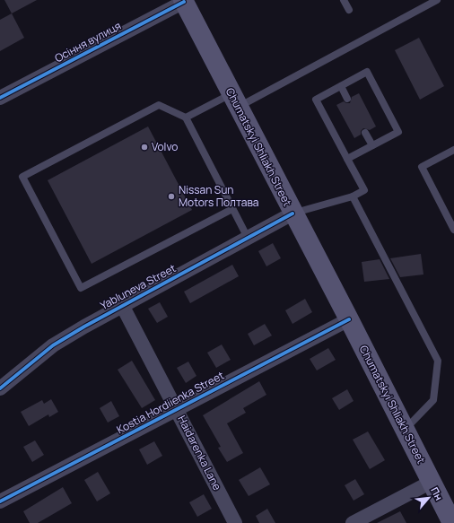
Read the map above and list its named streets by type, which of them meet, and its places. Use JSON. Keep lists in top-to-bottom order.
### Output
{
  "streets": {
    "main road": ["Chumatskyi Shliakh Street"],
    "street": [
      "Осіння вулиця",
      "Yabluneva Street",
      "Kostia Hordiienka Street",
      "Haidarenka Lane"
    ]
  },
  "crossings": [
    ["Осіння вулиця", "Chumatskyi Shliakh Street"],
    ["Chumatskyi Shliakh Street", "Yabluneva Street"],
    ["Chumatskyi Shliakh Street", "Kostia Hordiienka Street"],
    ["Yabluneva Street", "Haidarenka Lane"],
    ["Kostia Hordiienka Street", "Haidarenka Lane"]
  ],
  "places": ["Volvo", "Nissan Sun Motors Полтава"],
  "north": "top right"
}
